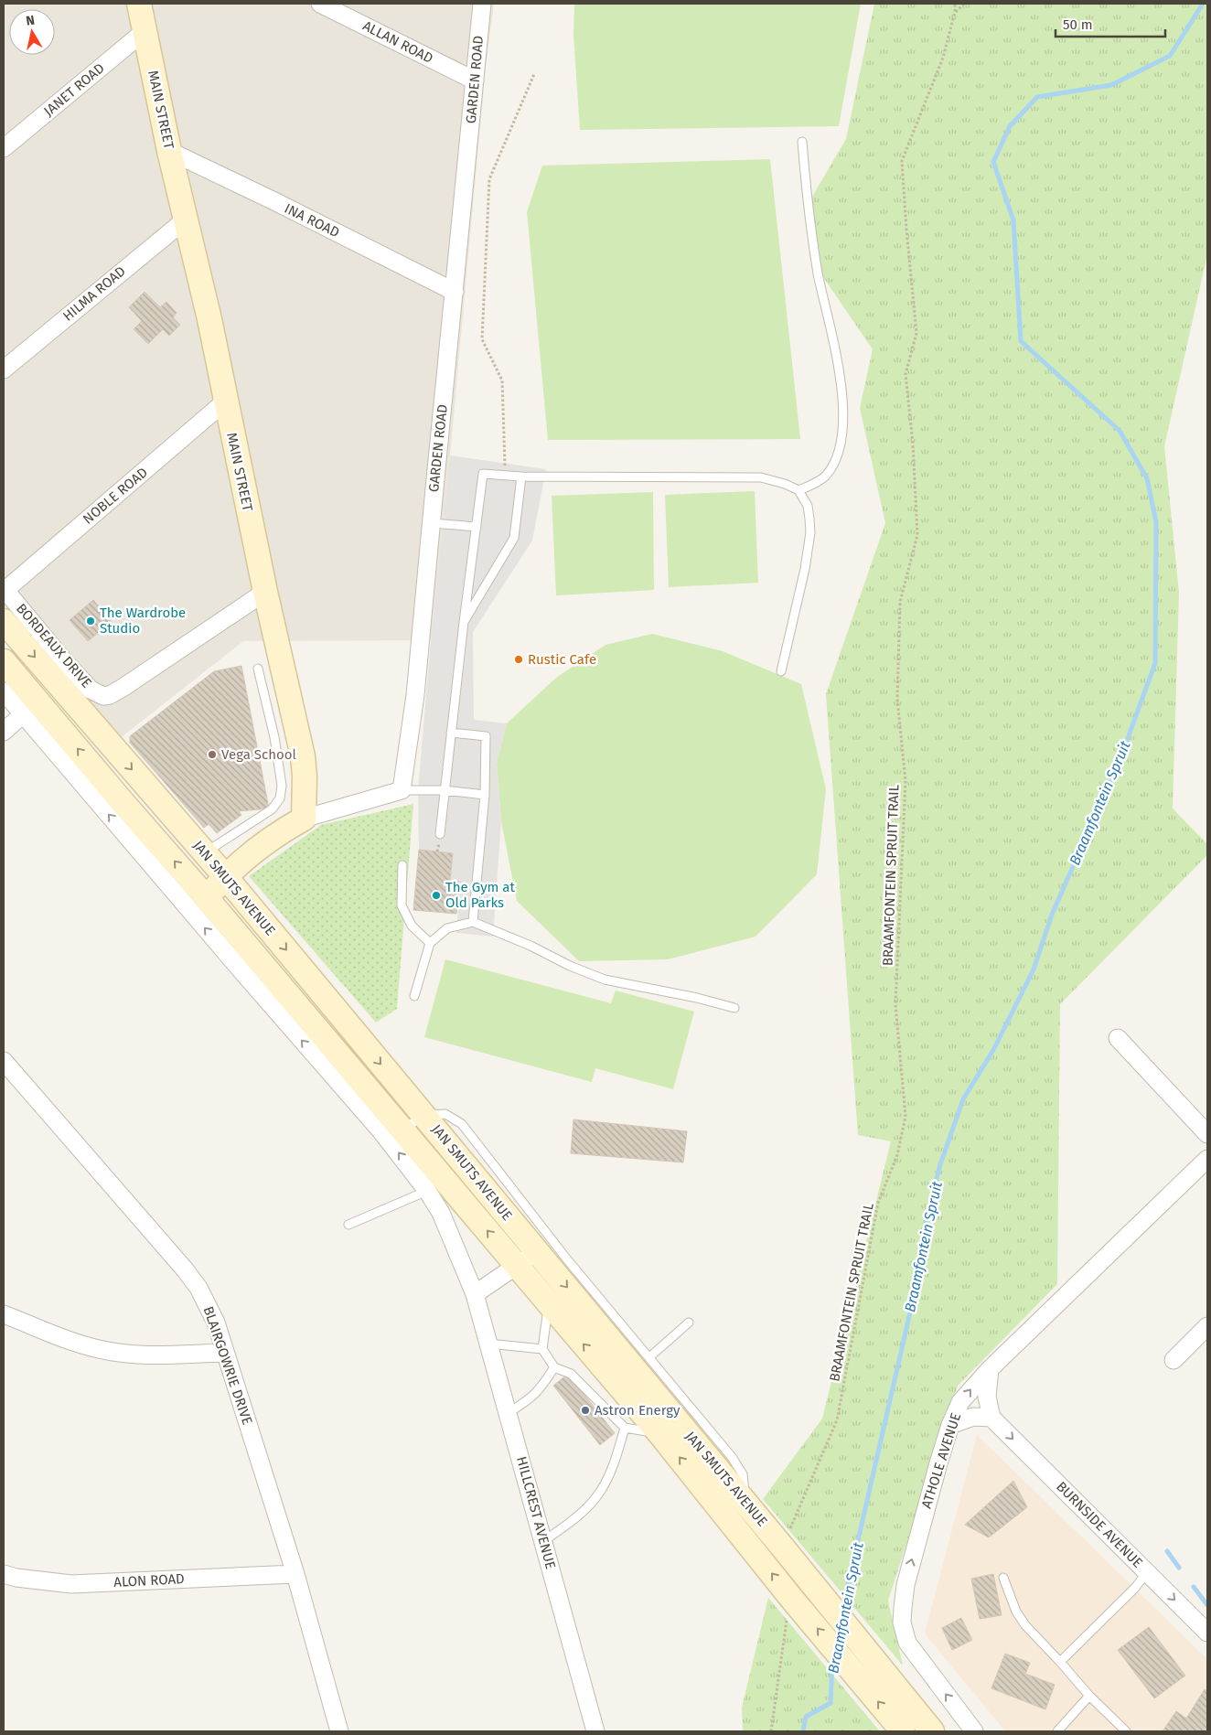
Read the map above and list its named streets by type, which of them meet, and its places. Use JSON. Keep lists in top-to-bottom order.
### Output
{
  "streets": {
    "main road": ["MAIN STREET", "JAN SMUTS AVENUE"],
    "street": [
      "ALLAN ROAD",
      "GARDEN ROAD",
      "JANET ROAD",
      "INA ROAD",
      "HILMA ROAD",
      "NOBLE ROAD",
      "BORDEAUX DRIVE",
      "BLAIRGOWRIE DRIVE",
      "ATHOLE AVENUE",
      "HILLCREST AVENUE",
      "BURNSIDE AVENUE",
      "ALON ROAD"
    ],
    "path": ["BRAAMFONTEIN SPRUIT TRAIL"]
  },
  "crossings": [
    ["ALLAN ROAD", "GARDEN ROAD"],
    ["GARDEN ROAD", "INA ROAD"],
    ["JANET ROAD", "MAIN STREET"],
    ["MAIN STREET", "INA ROAD"],
    ["MAIN STREET", "HILMA ROAD"],
    ["MAIN STREET", "NOBLE ROAD"],
    ["MAIN STREET", "BORDEAUX DRIVE"],
    ["NOBLE ROAD", "BORDEAUX DRIVE"],
    ["BRAAMFONTEIN SPRUIT TRAIL", "JAN SMUTS AVENUE"],
    ["BLAIRGOWRIE DRIVE", "ALON ROAD"]
  ],
  "one_way": ["ATHOLE AVENUE", "BURNSIDE AVENUE"],
  "water": ["Braamfontein Spruit"],
  "places": [
    "The Wardrobe Studio",
    "Rustic Cafe",
    "Vega School",
    "The Gym at Old Parks",
    "Astron Energy"
  ],
  "scale_bar": "50 m",
  "north": "top"
}
